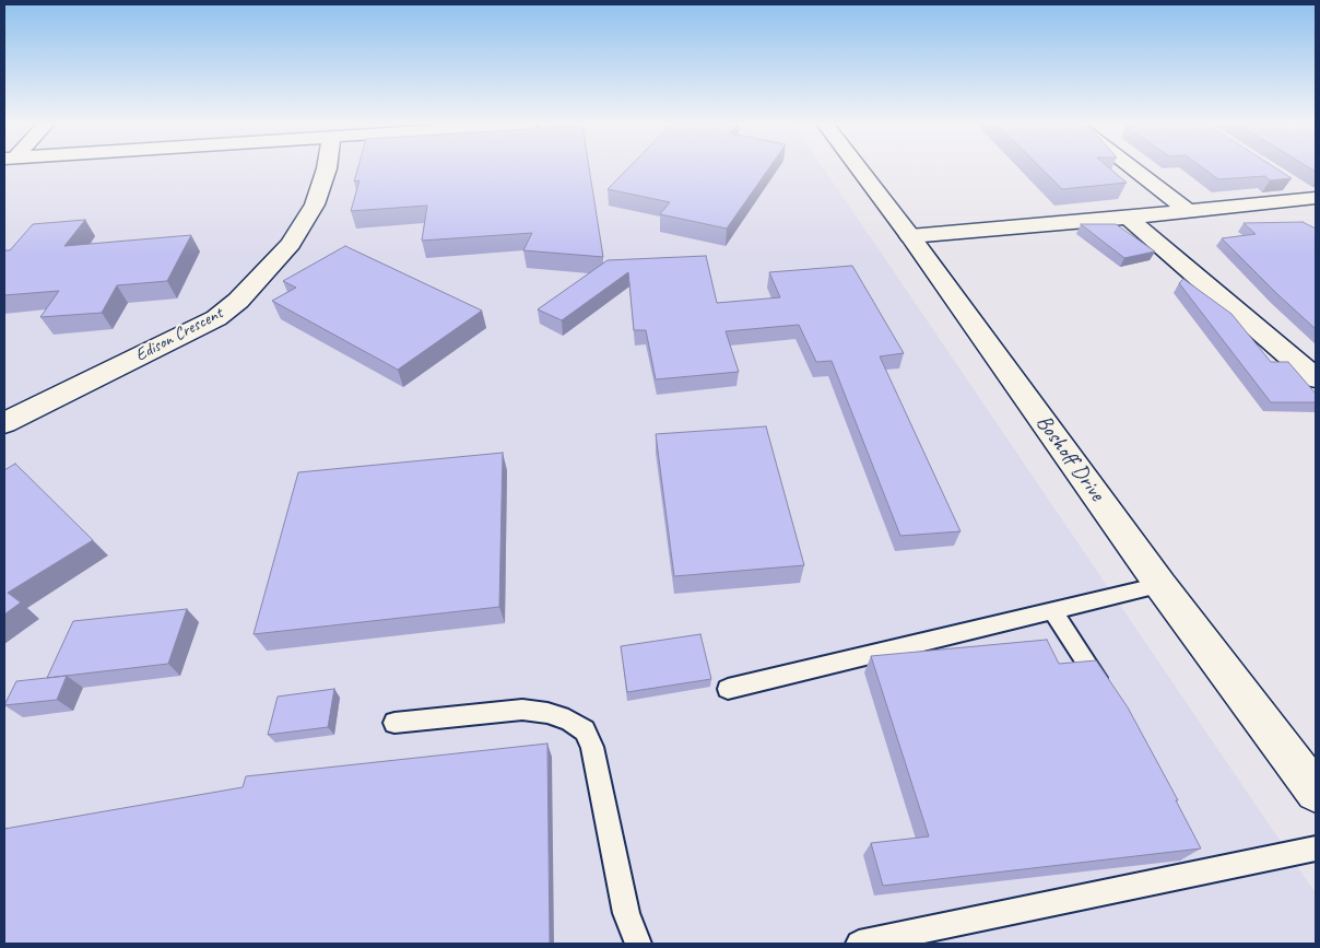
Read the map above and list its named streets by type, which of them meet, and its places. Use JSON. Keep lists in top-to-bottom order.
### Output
{
  "streets": {
    "street": ["Edison Crescent", "Boshoff Drive"]
  }
}
